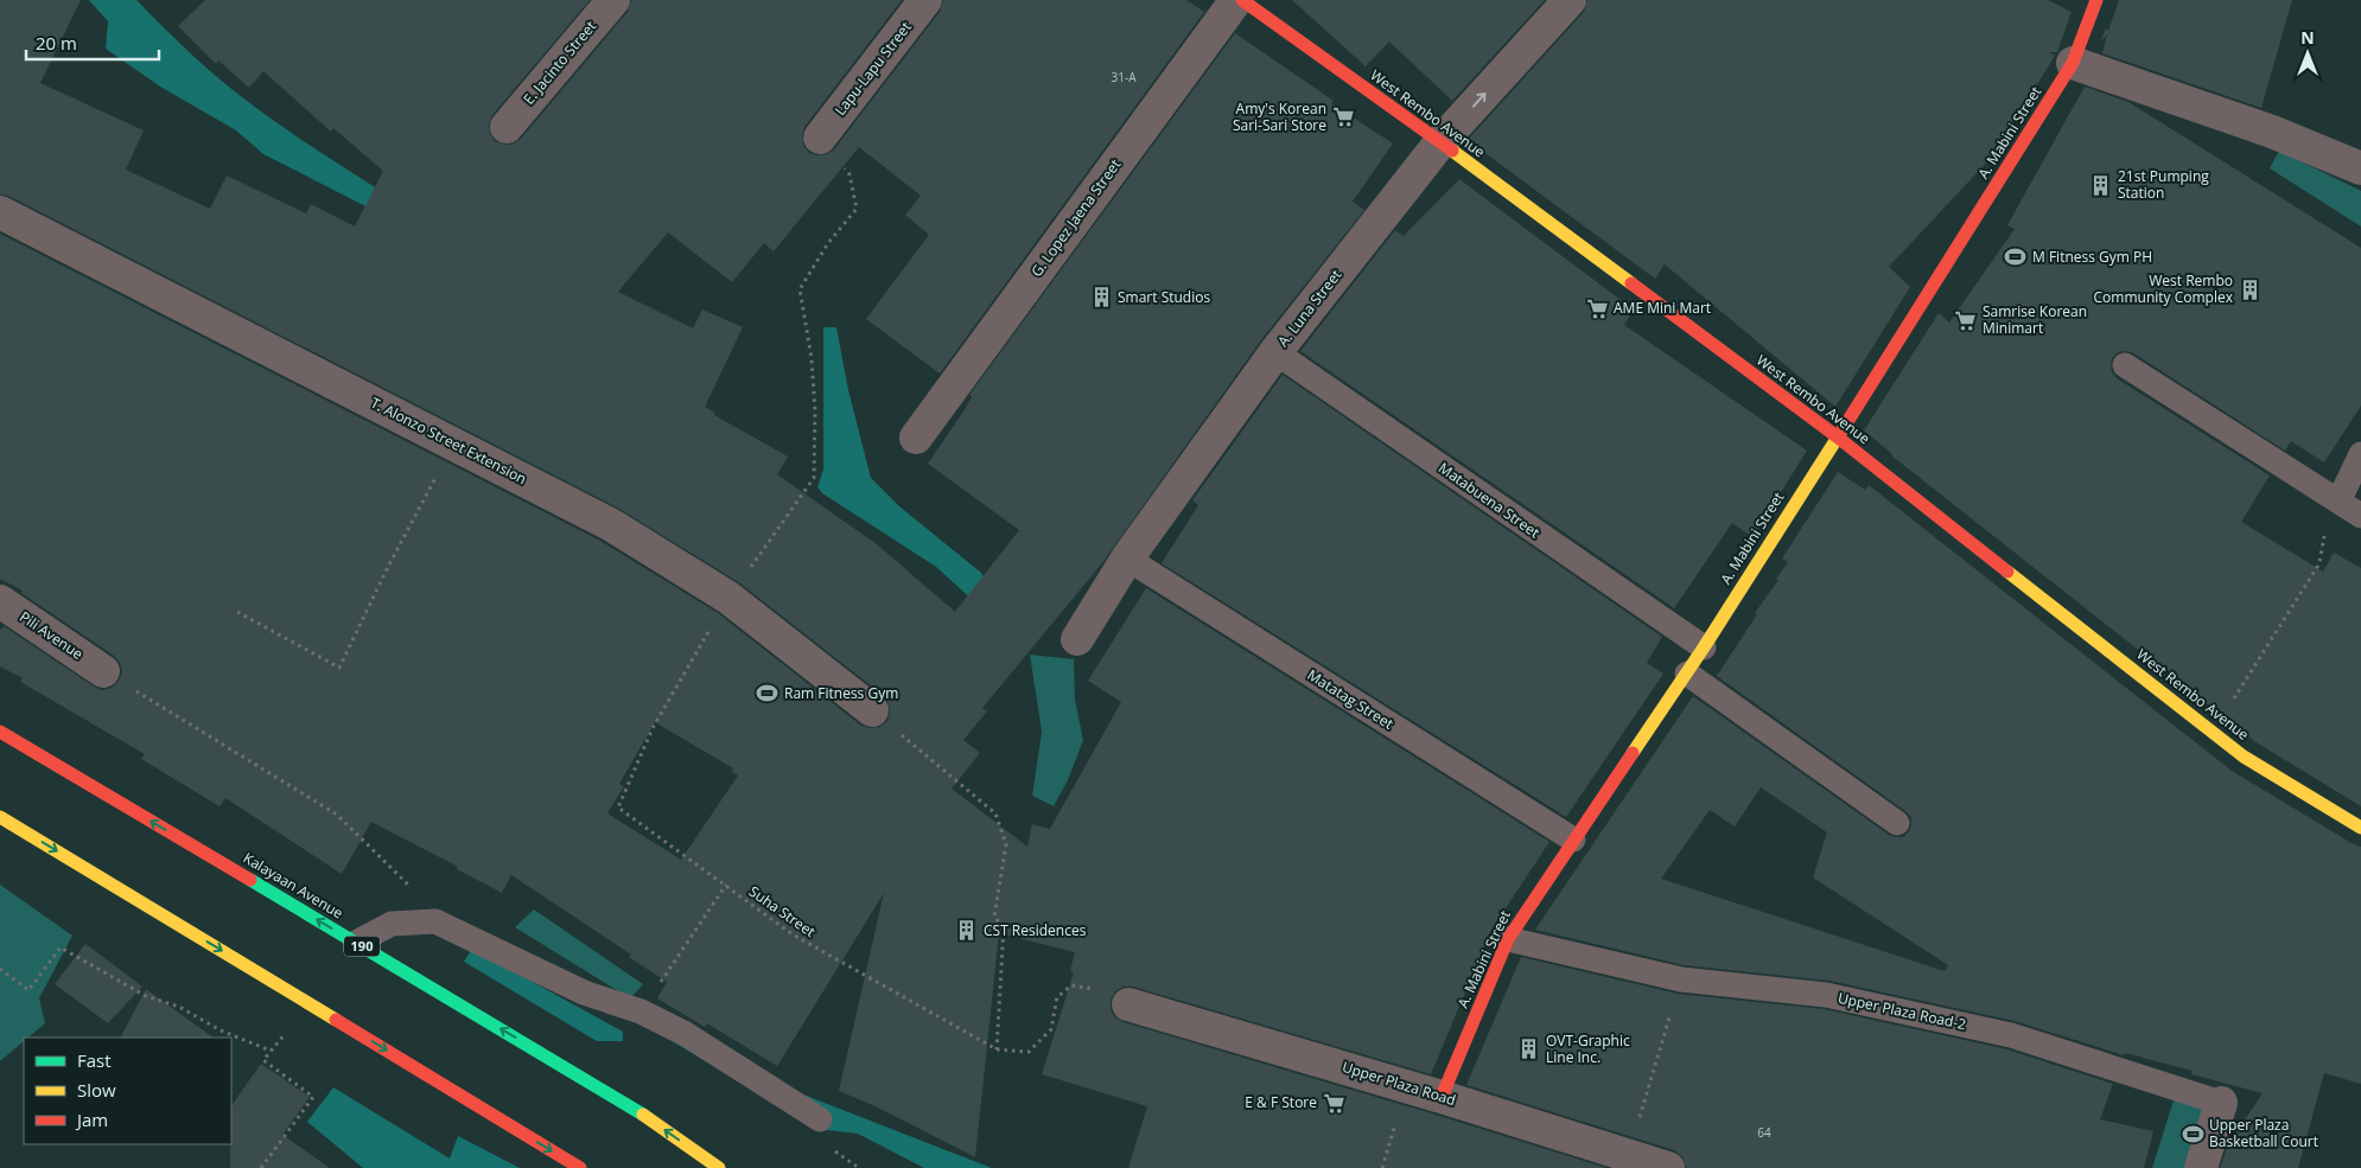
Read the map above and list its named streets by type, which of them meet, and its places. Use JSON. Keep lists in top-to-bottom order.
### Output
{
  "streets": {
    "street": [
      "E. Jacinto Street",
      "Lapu-Lapu Street",
      "West Rembo Avenue",
      "A. Mabini Street",
      "G. Lopez Jaena Street",
      "A. Luna Street",
      "T. Alonzo Street Extension",
      "Pili Avenue",
      "Kalayaan Avenue",
      "190",
      "Upper Plaza Road-2",
      "Upper Plaza Road"
    ],
    "lane": ["Matabuena Street", "Matatag Street"],
    "path": ["Suha Street"]
  },
  "crossings": [
    ["West Rembo Avenue", "A. Mabini Street"],
    ["West Rembo Avenue", "A. Luna Street"],
    ["A. Mabini Street", "Matabuena Street"],
    ["A. Mabini Street", "Matatag Street"],
    ["A. Mabini Street", "Upper Plaza Road-2"],
    ["A. Mabini Street", "Upper Plaza Road"],
    ["A. Luna Street", "Matabuena Street"],
    ["A. Luna Street", "Matatag Street"],
    ["T. Alonzo Street Extension", "Suha Street"],
    ["Suha Street", "Upper Plaza Road"]
  ],
  "places": {
    "supermarket": [
      "Amy's Korean Sari-Sari Store",
      "AME Mini Mart",
      "Samrise Korean Minimart",
      "E & F Store"
    ],
    "building": [
      "21st Pumping Station",
      "West Rembo Community Complex",
      "Smart Studios",
      "CST Residences",
      "OVT-Graphic Line Inc."
    ],
    "sports": ["M Fitness Gym PH", "Ram Fitness Gym", "Upper Plaza Basketball Court"]
  },
  "house_numbers": ["31-A", "64"],
  "legend": ["Fast", "Slow", "Jam"],
  "scale_bar": "20 m",
  "north": "top"
}
